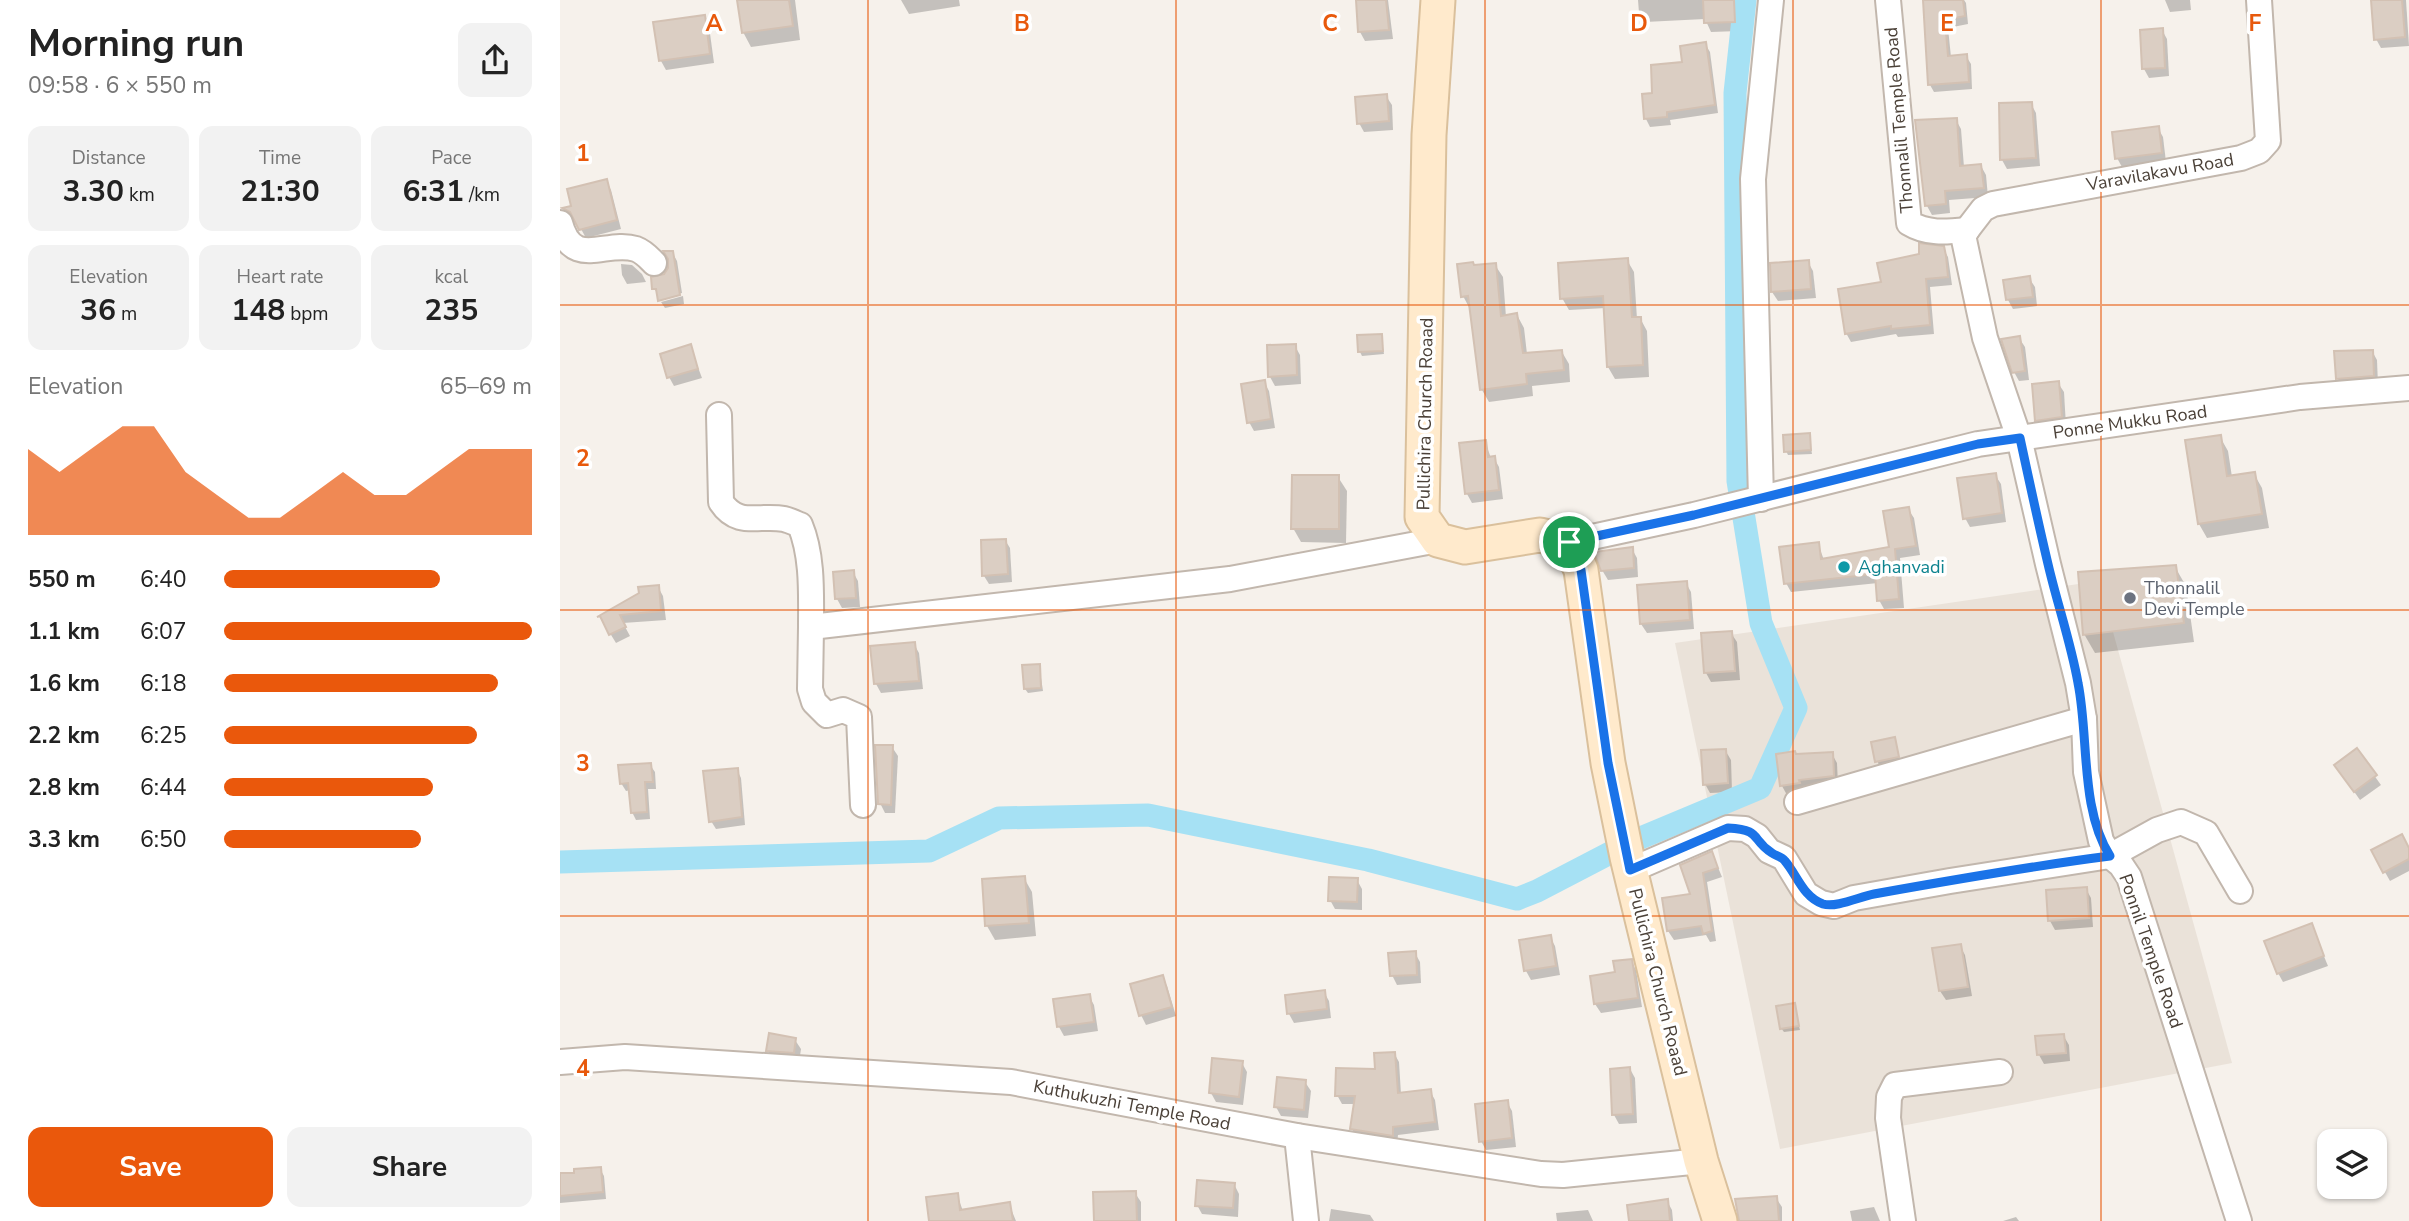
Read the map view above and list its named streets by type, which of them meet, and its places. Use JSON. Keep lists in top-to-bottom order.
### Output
{
  "streets": {
    "main road": ["Pullichira Church Roaad"],
    "street": [
      "Thonnalil Temple Road",
      "Varavilakavu Road",
      "Ponne Mukku Road",
      "Ponnil Temple Road",
      "Kuthukuzhi Temple Road"
    ]
  },
  "crossings": [
    ["Thonnalil Temple Road", "Varavilakavu Road"],
    ["Pullichira Church Roaad", "Ponne Mukku Road"],
    ["Pullichira Church Roaad", "Kuthukuzhi Temple Road"],
    ["Ponne Mukku Road", "Ponnil Temple Road"]
  ],
  "places": ["Aghanvadi", "Thonnalil Devi Temple"],
  "page": {
    "heading": ["Morning run", "09:58 · 6 × 550 m"],
    "stats": [
      ["Distance", "3.30 km"],
      ["Time", "21:30"],
      ["Pace", "6:31 /km"],
      ["Elevation", "36 m"],
      ["Heart rate", "148 bpm"],
      ["kcal", "235"]
    ],
    "chart": ["Elevation", "65–69 m"],
    "list": [
      {
        "name": "550 m",
        "note": "6:40"
      },
      {
        "name": "1.1 km",
        "note": "6:07"
      },
      {
        "name": "1.6 km",
        "note": "6:18"
      },
      {
        "name": "2.2 km",
        "note": "6:25"
      },
      {
        "name": "2.8 km",
        "note": "6:44"
      },
      {
        "name": "3.3 km",
        "note": "6:50"
      }
    ],
    "buttons": ["Save", "Share"]
  },
  "grid": {
    "columns": [
      "A",
      "B",
      "C",
      "D",
      "E",
      "F"
    ],
    "rows": [
      "1",
      "2",
      "3",
      "4"
    ]
  }
}
